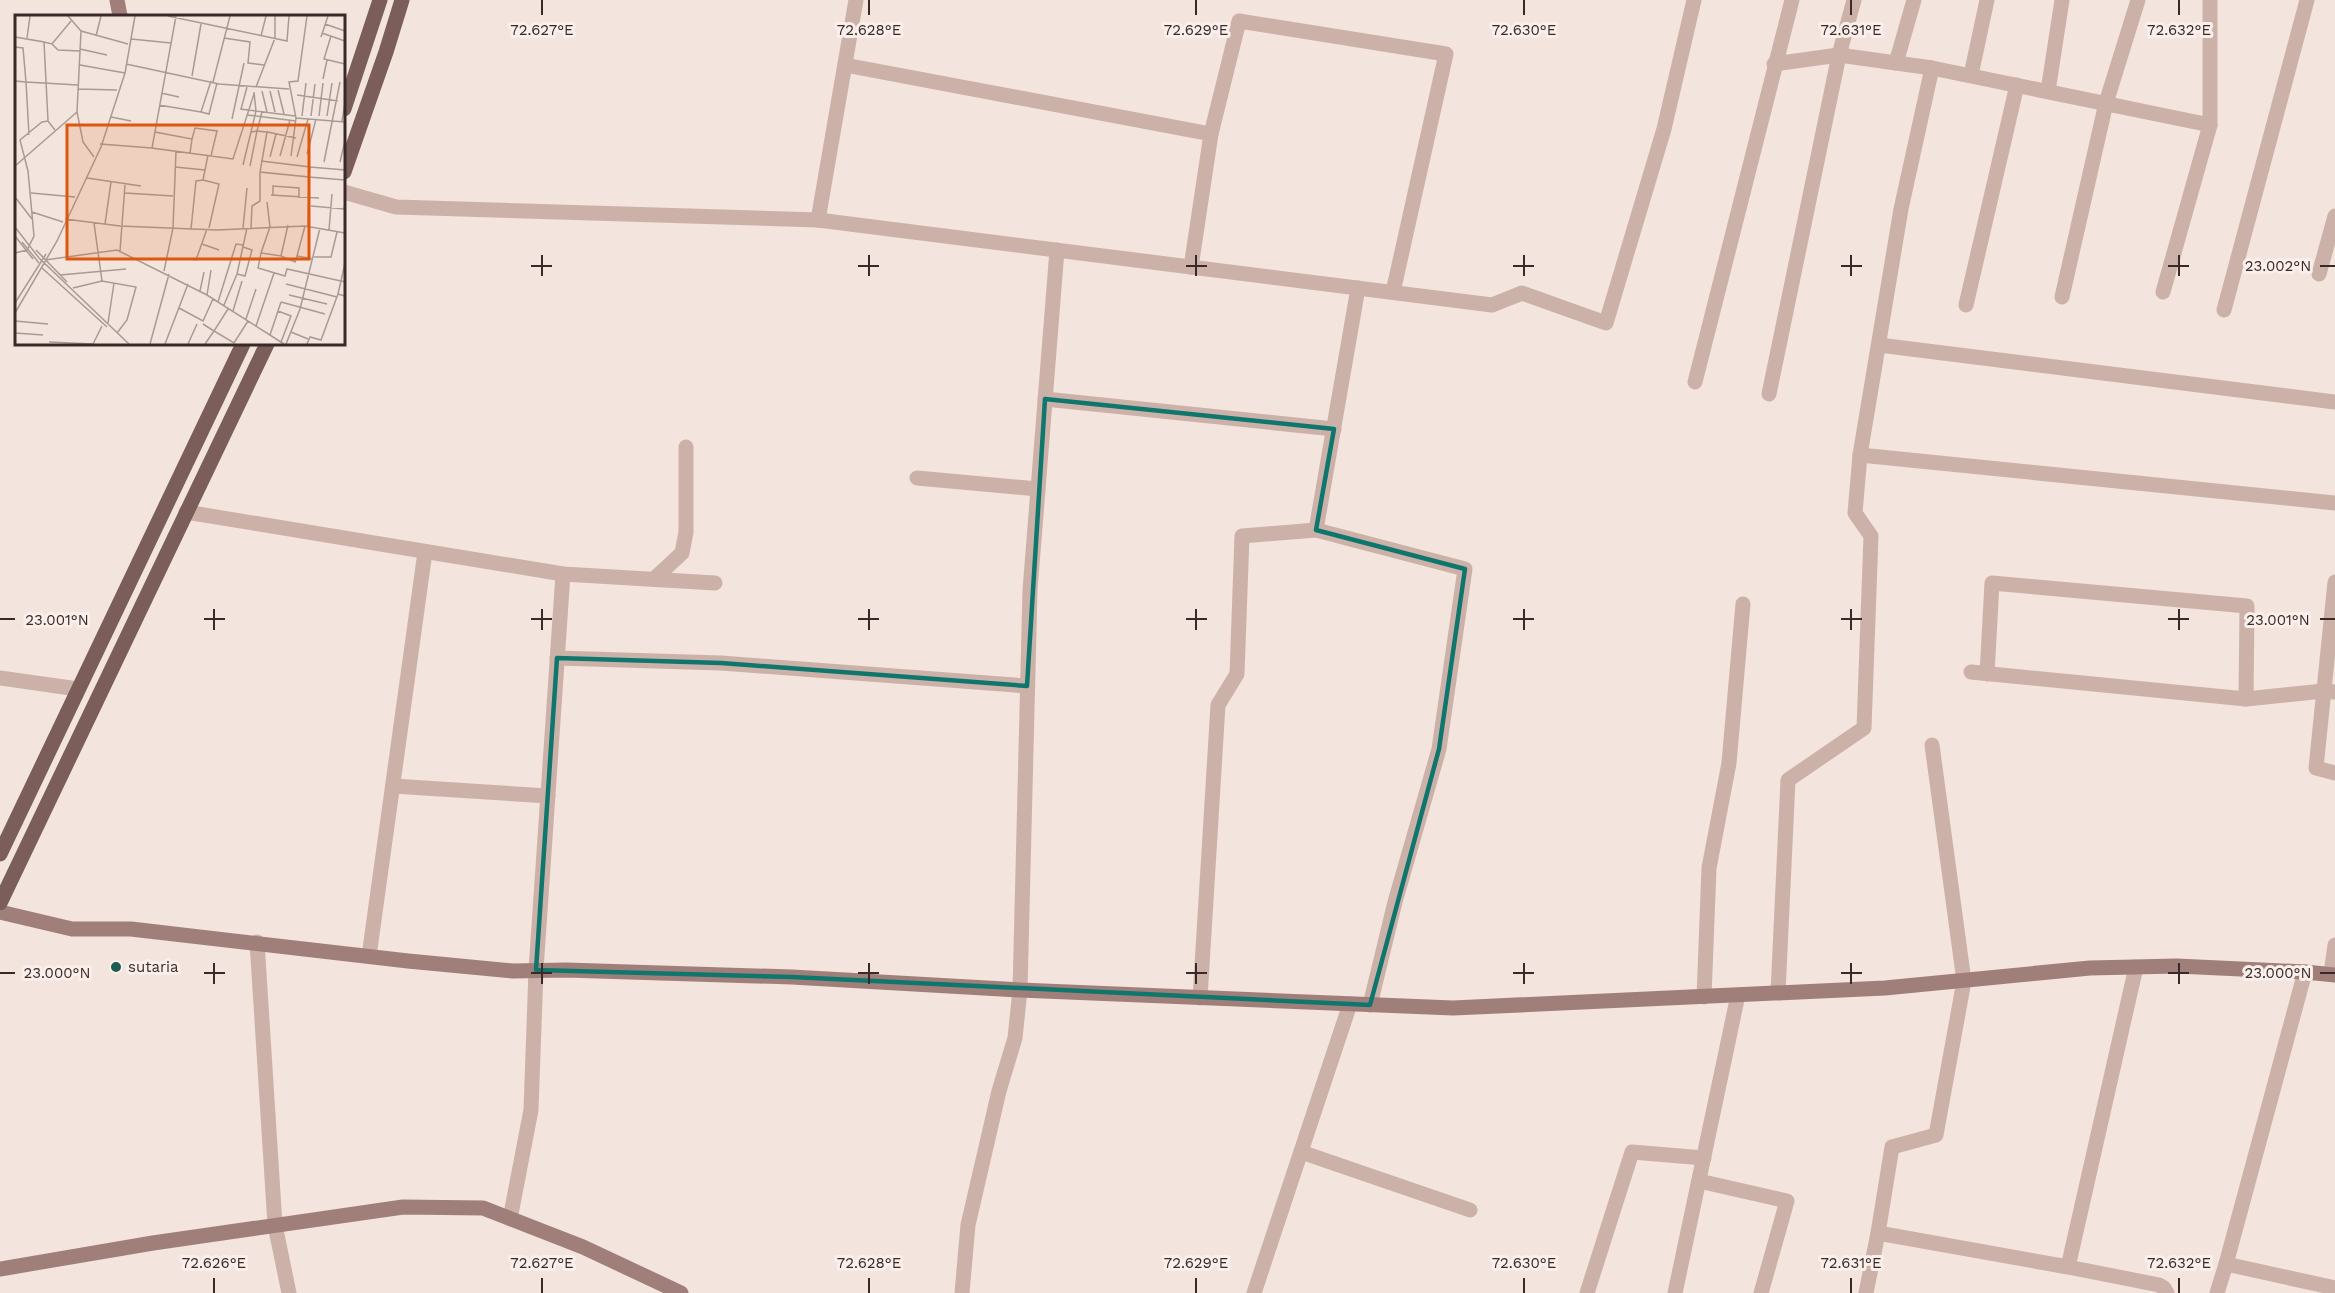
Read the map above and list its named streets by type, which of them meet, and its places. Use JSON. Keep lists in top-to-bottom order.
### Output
{
  "places": ["sutaria"],
  "coordinates": [
    "72.627°E",
    "72.628°E",
    "72.629°E",
    "72.630°E",
    "72.631°E",
    "72.632°E",
    "23.002°N",
    "23.001°N",
    "23.000°N",
    "72.626°E"
  ]
}
